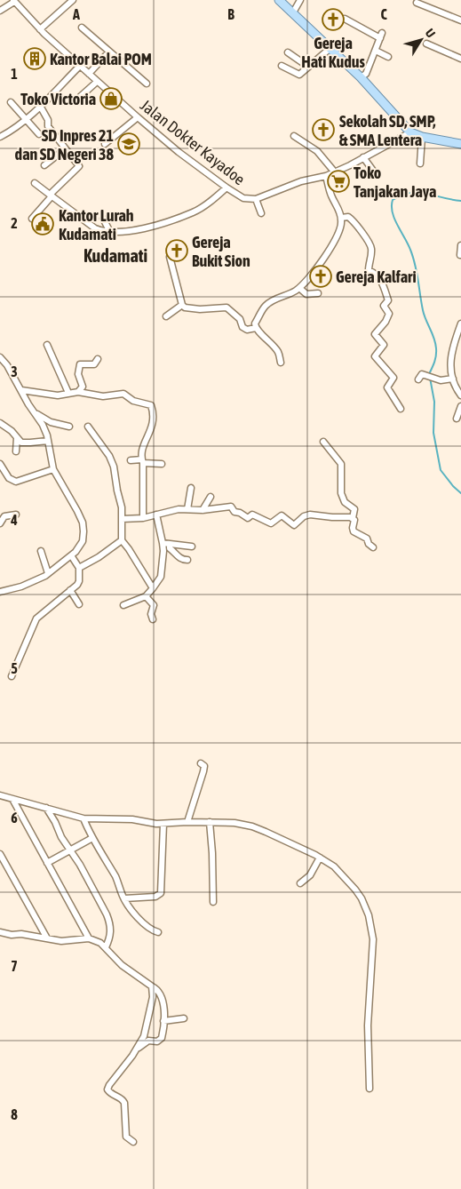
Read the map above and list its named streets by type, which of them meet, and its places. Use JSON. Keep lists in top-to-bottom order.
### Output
{
  "streets": {
    "street": ["Jalan Dokter Kayadoe"]
  },
  "districts": ["Kudamati"],
  "places": {
    "church": [
      "Gereja Hati Kudus",
      "Sekolah SD, SMP, & SMA Lentera",
      "Gereja Bukit Sion",
      "Gereja Kalfari"
    ],
    "building": ["Kantor Balai POM"],
    "shop": ["Toko Victoria"],
    "school or university": ["SD Inpres 21 dan SD Negeri 38"],
    "supermarket": ["Toko Tanjakan Jaya"],
    "public building": ["Kantor Lurah Kudamati"]
  },
  "north": "top right",
  "grid": {
    "columns": ["A", "B", "C"],
    "rows": [
      "1",
      "2",
      "3",
      "4",
      "5",
      "6",
      "7",
      "8"
    ]
  }
}
